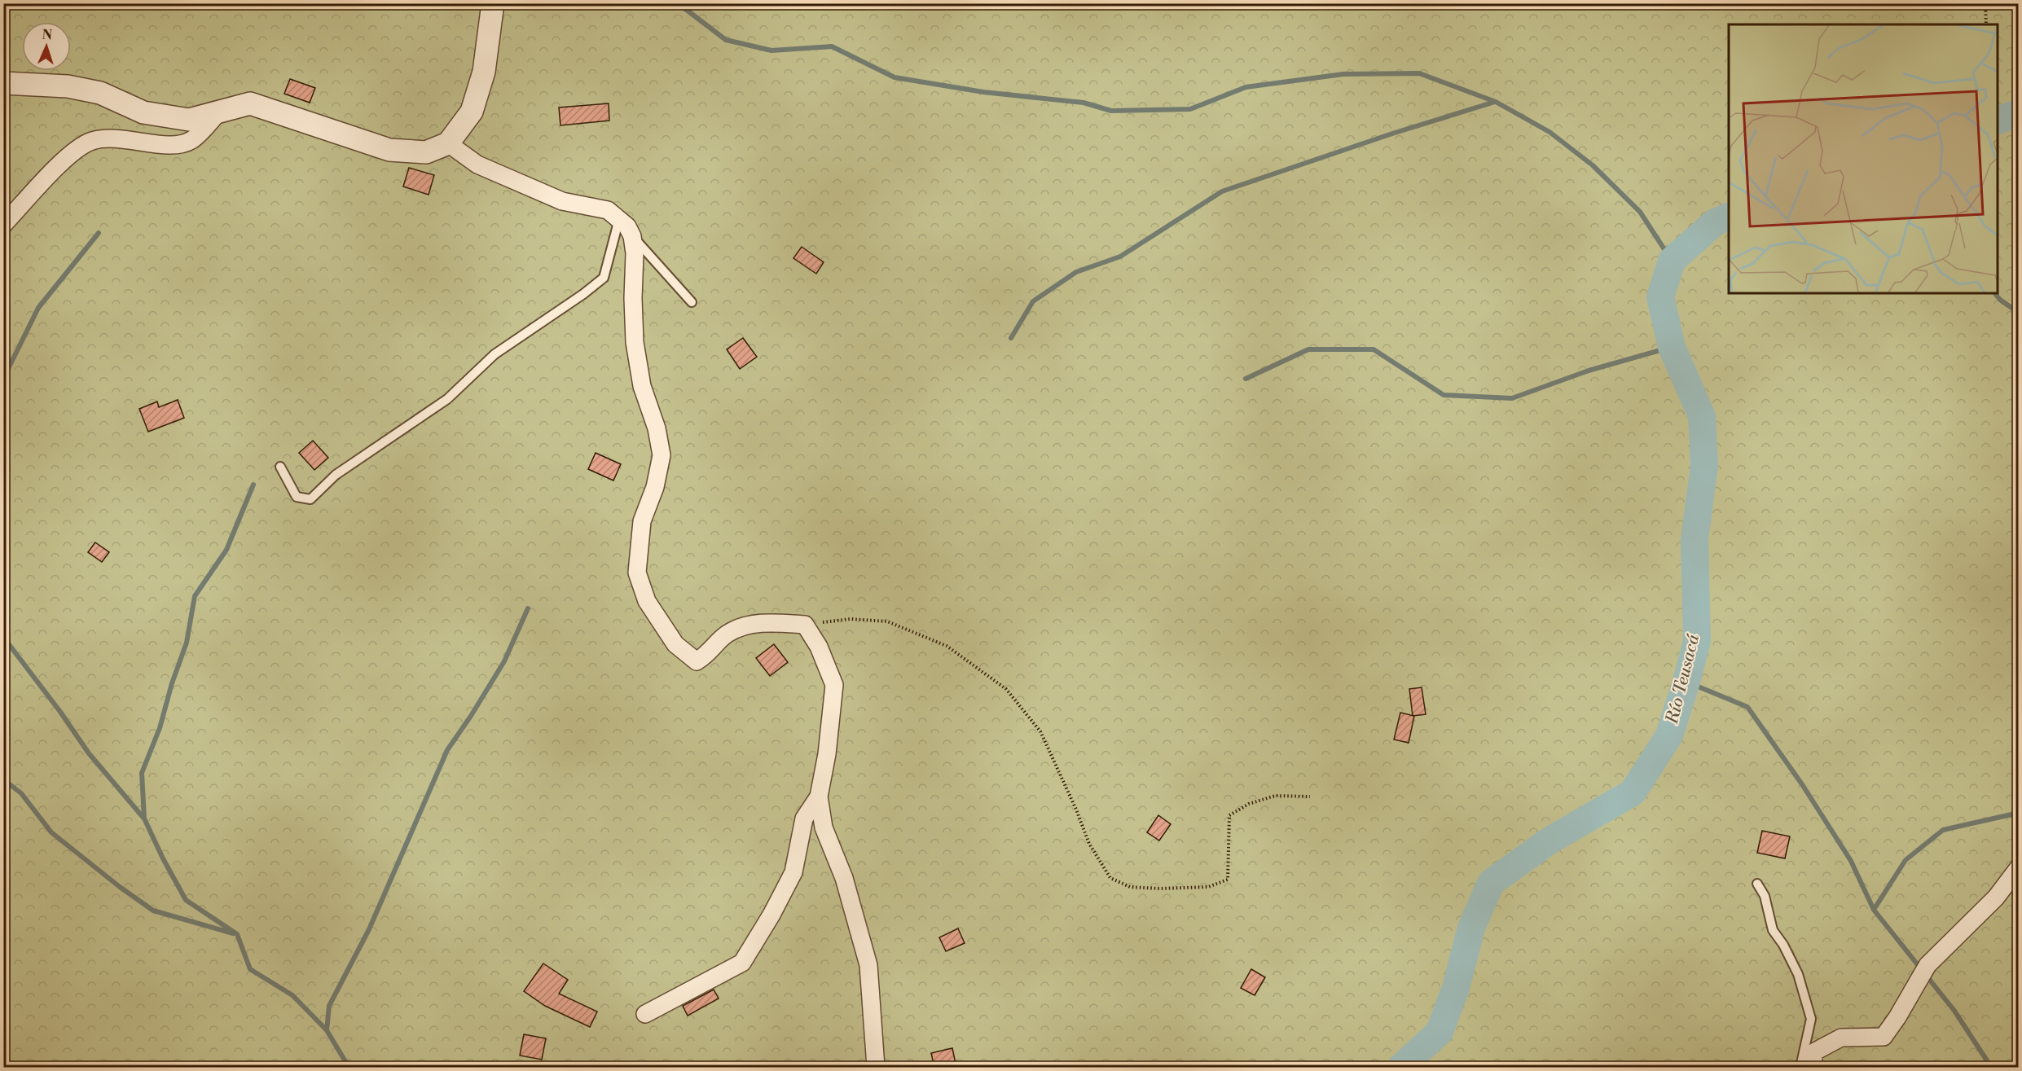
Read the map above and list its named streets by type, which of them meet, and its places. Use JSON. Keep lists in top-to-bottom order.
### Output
{
  "water": ["Río Teusacá"],
  "north": "top"
}
